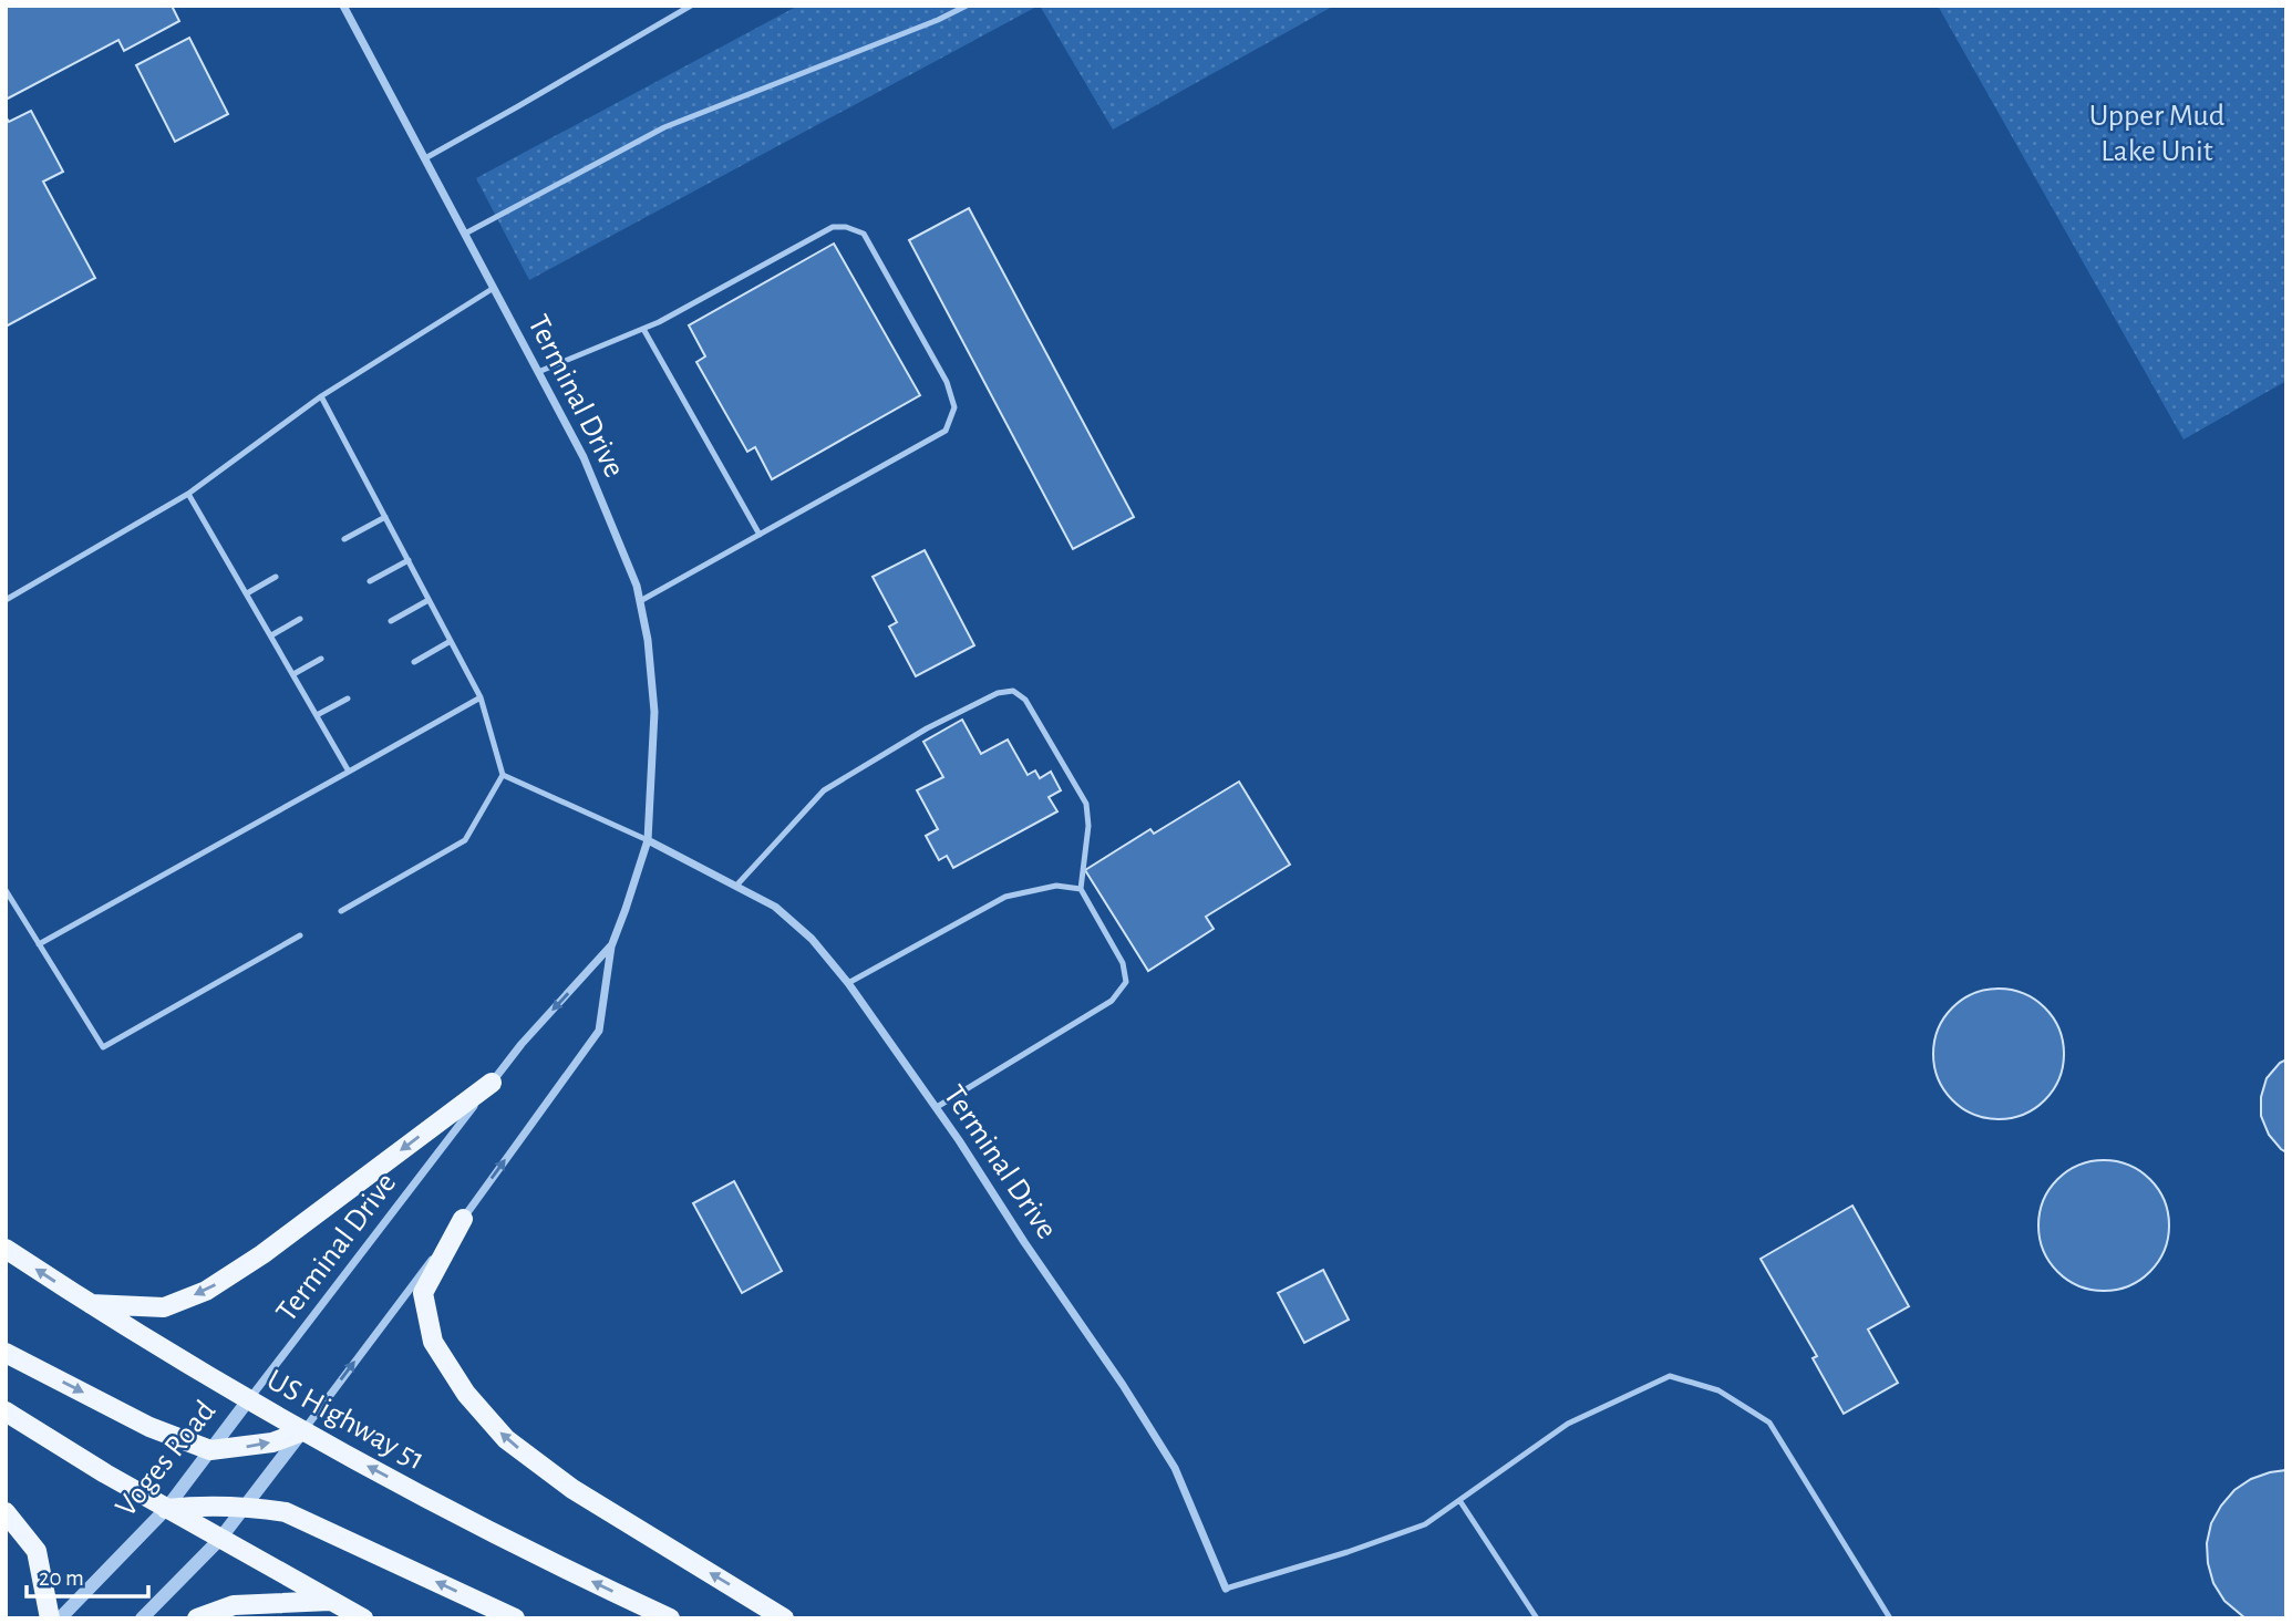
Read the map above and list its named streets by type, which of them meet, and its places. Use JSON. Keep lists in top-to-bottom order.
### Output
{
  "streets": {
    "main road": ["US Highway 51"],
    "street": ["Terminal Drive", "Voges Road"]
  },
  "crossings": [
    ["Terminal Drive", "US Highway 51"],
    ["Terminal Drive", "Voges Road"],
    ["US Highway 51", "Voges Road"]
  ],
  "parks": ["Upper Mud Lake Unit"],
  "scale_bar": "20 m"
}
